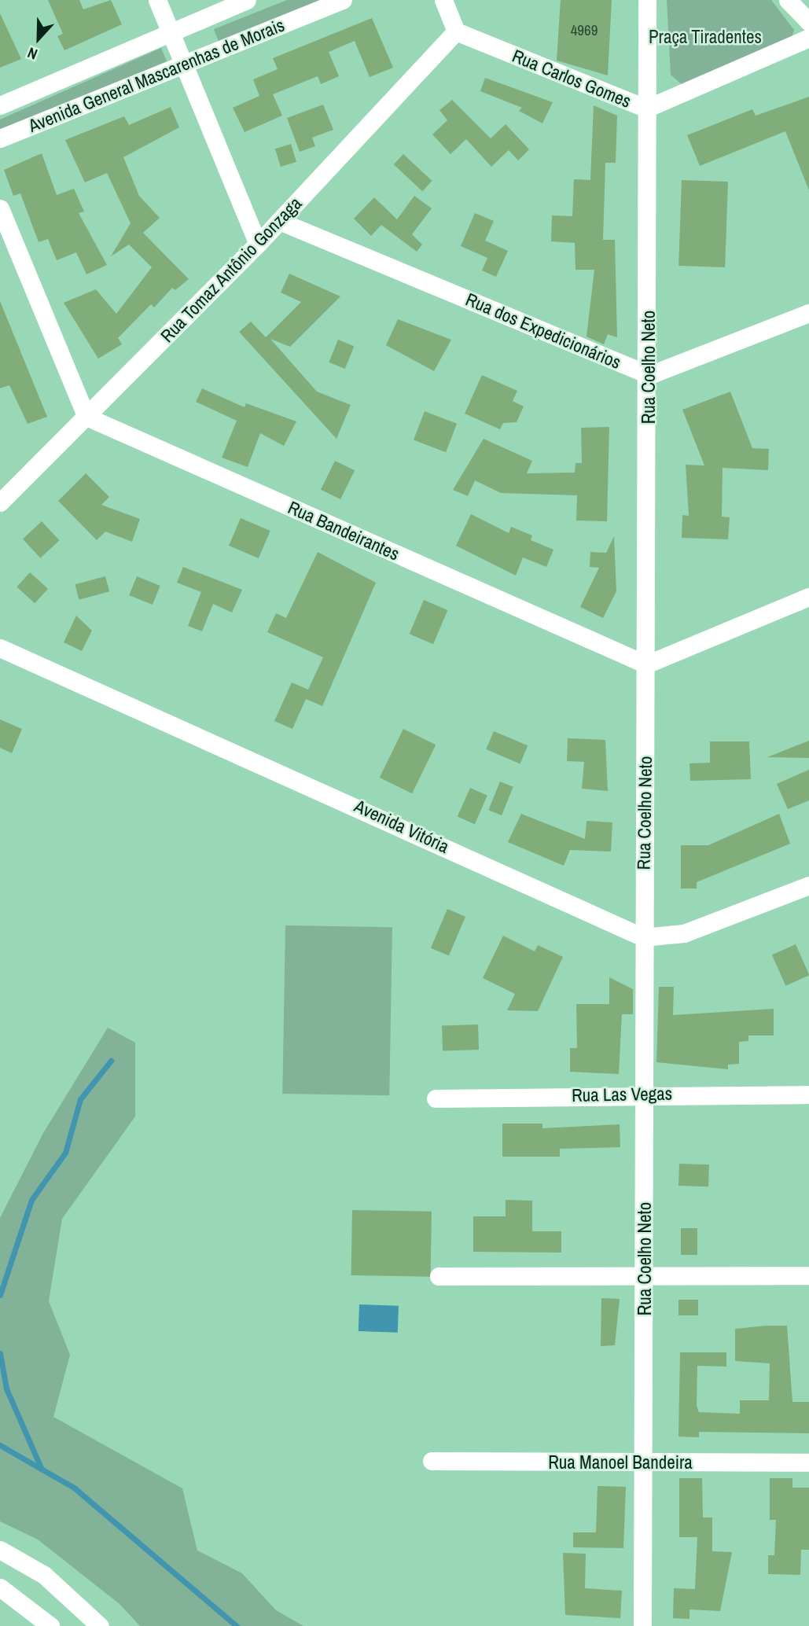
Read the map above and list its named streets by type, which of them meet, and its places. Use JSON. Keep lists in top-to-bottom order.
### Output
{
  "streets": {
    "street": [
      "Avenida General Mascarenhas de Morais",
      "Rua Carlos Gomes",
      "Rua Tomaz Antônio Gonzaga",
      "Rua dos Expedicionários",
      "Rua Coelho Neto",
      "Rua Bandeirantes",
      "Avenida Vitória",
      "Rua Las Vegas",
      "Rua Manoel Bandeira"
    ]
  },
  "crossings": [
    ["Rua Carlos Gomes", "Rua Tomaz Antônio Gonzaga"],
    ["Rua Carlos Gomes", "Rua Coelho Neto"],
    ["Rua Tomaz Antônio Gonzaga", "Rua dos Expedicionários"],
    ["Rua Tomaz Antônio Gonzaga", "Rua Bandeirantes"],
    ["Rua dos Expedicionários", "Rua Coelho Neto"],
    ["Rua Coelho Neto", "Rua Bandeirantes"],
    ["Rua Coelho Neto", "Avenida Vitória"],
    ["Rua Coelho Neto", "Rua Las Vegas"],
    ["Rua Coelho Neto", "Rua Manoel Bandeira"]
  ],
  "parks": ["Praça Tiradentes"],
  "house_numbers": ["4969"],
  "north": "bottom"
}
